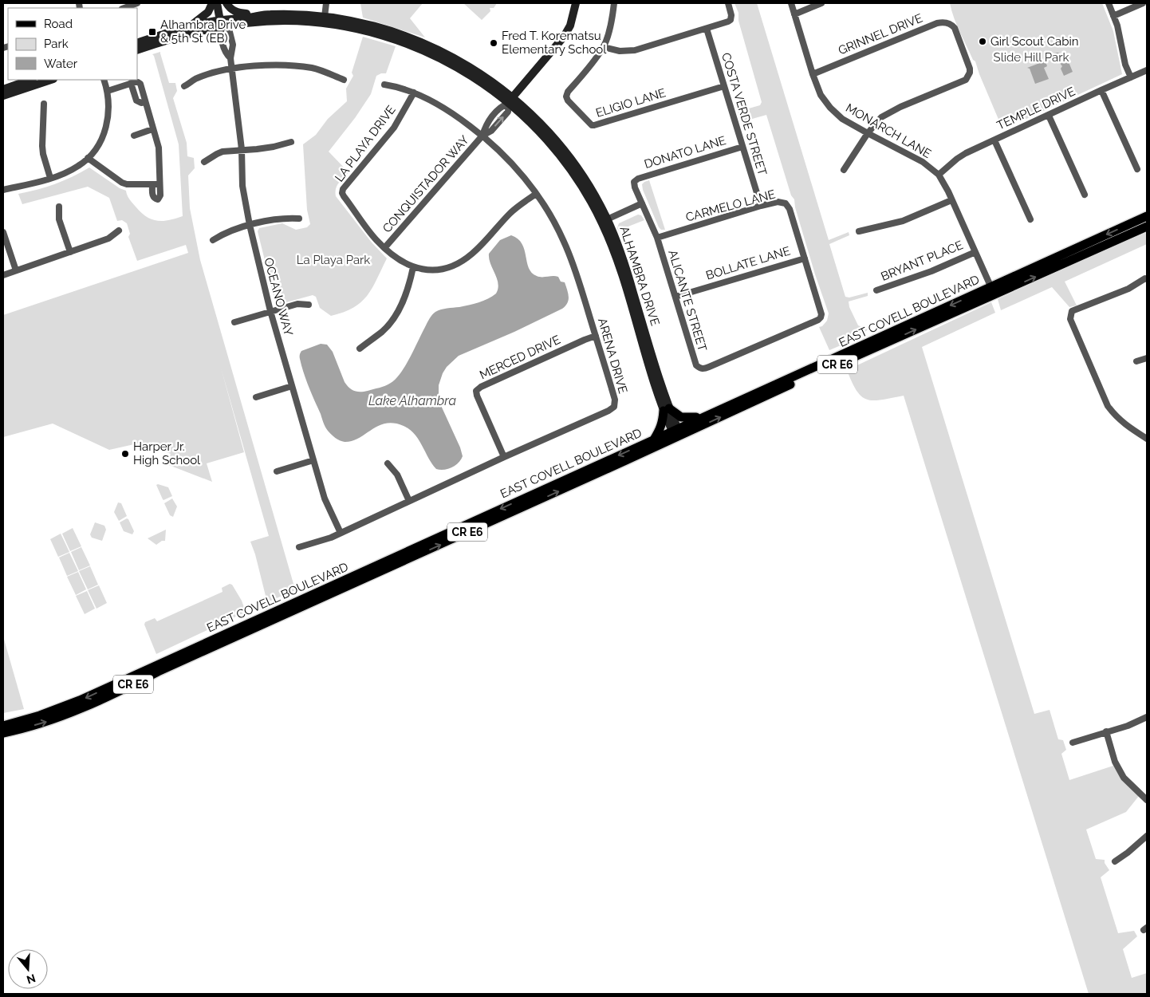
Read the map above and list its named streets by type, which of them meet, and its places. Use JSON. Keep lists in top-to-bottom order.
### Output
{
  "streets": {
    "main road": ["ALHAMBRA DRIVE", "EAST COVELL BOULEVARD", "CR E6"],
    "street": [
      "GRINNEL DRIVE",
      "ELIGIO LANE",
      "TEMPLE DRIVE",
      "COSTA VERDE STREET",
      "MONARCH LANE",
      "LA PLAYA DRIVE",
      "DONATO LANE",
      "CONQUISTADOR WAY",
      "CARMELO LANE",
      "BRYANT PLACE",
      "BOLLATE LANE",
      "OCEANO WAY",
      "ALICANTE STREET",
      "ARENA DRIVE",
      "MERCED DRIVE"
    ]
  },
  "crossings": [
    ["GRINNEL DRIVE", "MONARCH LANE"],
    ["ELIGIO LANE", "COSTA VERDE STREET"],
    ["TEMPLE DRIVE", "MONARCH LANE"],
    ["COSTA VERDE STREET", "DONATO LANE"],
    ["COSTA VERDE STREET", "CARMELO LANE"],
    ["MONARCH LANE", "BRYANT PLACE"],
    ["MONARCH LANE", "EAST COVELL BOULEVARD"],
    ["LA PLAYA DRIVE", "CONQUISTADOR WAY"],
    ["LA PLAYA DRIVE", "ARENA DRIVE"],
    ["DONATO LANE", "ALICANTE STREET"],
    ["CONQUISTADOR WAY", "ALHAMBRA DRIVE"],
    ["CONQUISTADOR WAY", "ARENA DRIVE"],
    ["CARMELO LANE", "BOLLATE LANE"],
    ["CARMELO LANE", "ALICANTE STREET"],
    ["BOLLATE LANE", "ALICANTE STREET"],
    ["ALHAMBRA DRIVE", "OCEANO WAY"],
    ["ALHAMBRA DRIVE", "EAST COVELL BOULEVARD"],
    ["OCEANO WAY", "ARENA DRIVE"],
    ["ARENA DRIVE", "MERCED DRIVE"]
  ],
  "water": ["Lake Alhambra"],
  "parks": ["Slide Hill Park", "La Playa Park"],
  "places": {
    "transit": ["Alhambra Drive & 5th St (EB)"],
    "other": ["Girl Scout Cabin", "Fred T. Korematsu Elementary School", "Harper Jr. High School"]
  },
  "legend": ["Road", "Park", "Water"],
  "north": "bottom"
}
